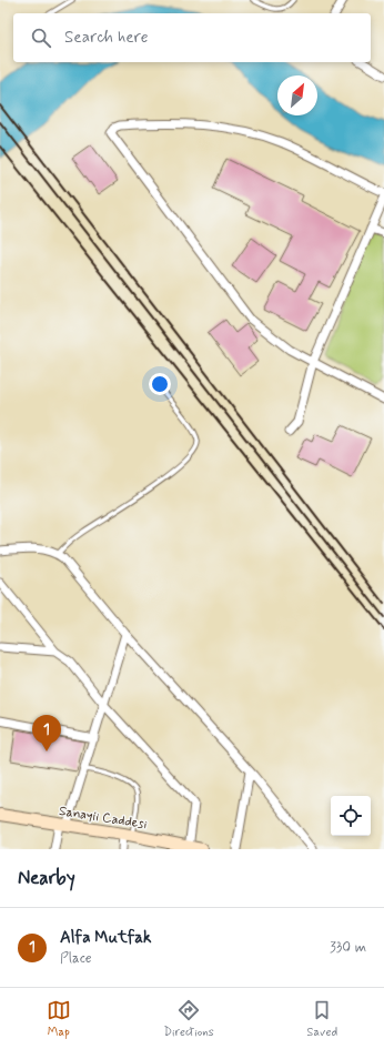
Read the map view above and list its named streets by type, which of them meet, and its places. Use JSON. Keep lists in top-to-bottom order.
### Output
{
  "streets": {
    "street": ["Sanayii Caddesi"]
  },
  "north": "top right",
  "page": {
    "search": "Search here",
    "pins": "1",
    "heading": "Nearby",
    "list": [
      {
        "mark": "1",
        "name": "Alfa Mutfak",
        "note": "Place",
        "value": "330 m"
      }
    ],
    "nav": ["Map", "Directions", "Saved"]
  }
}
